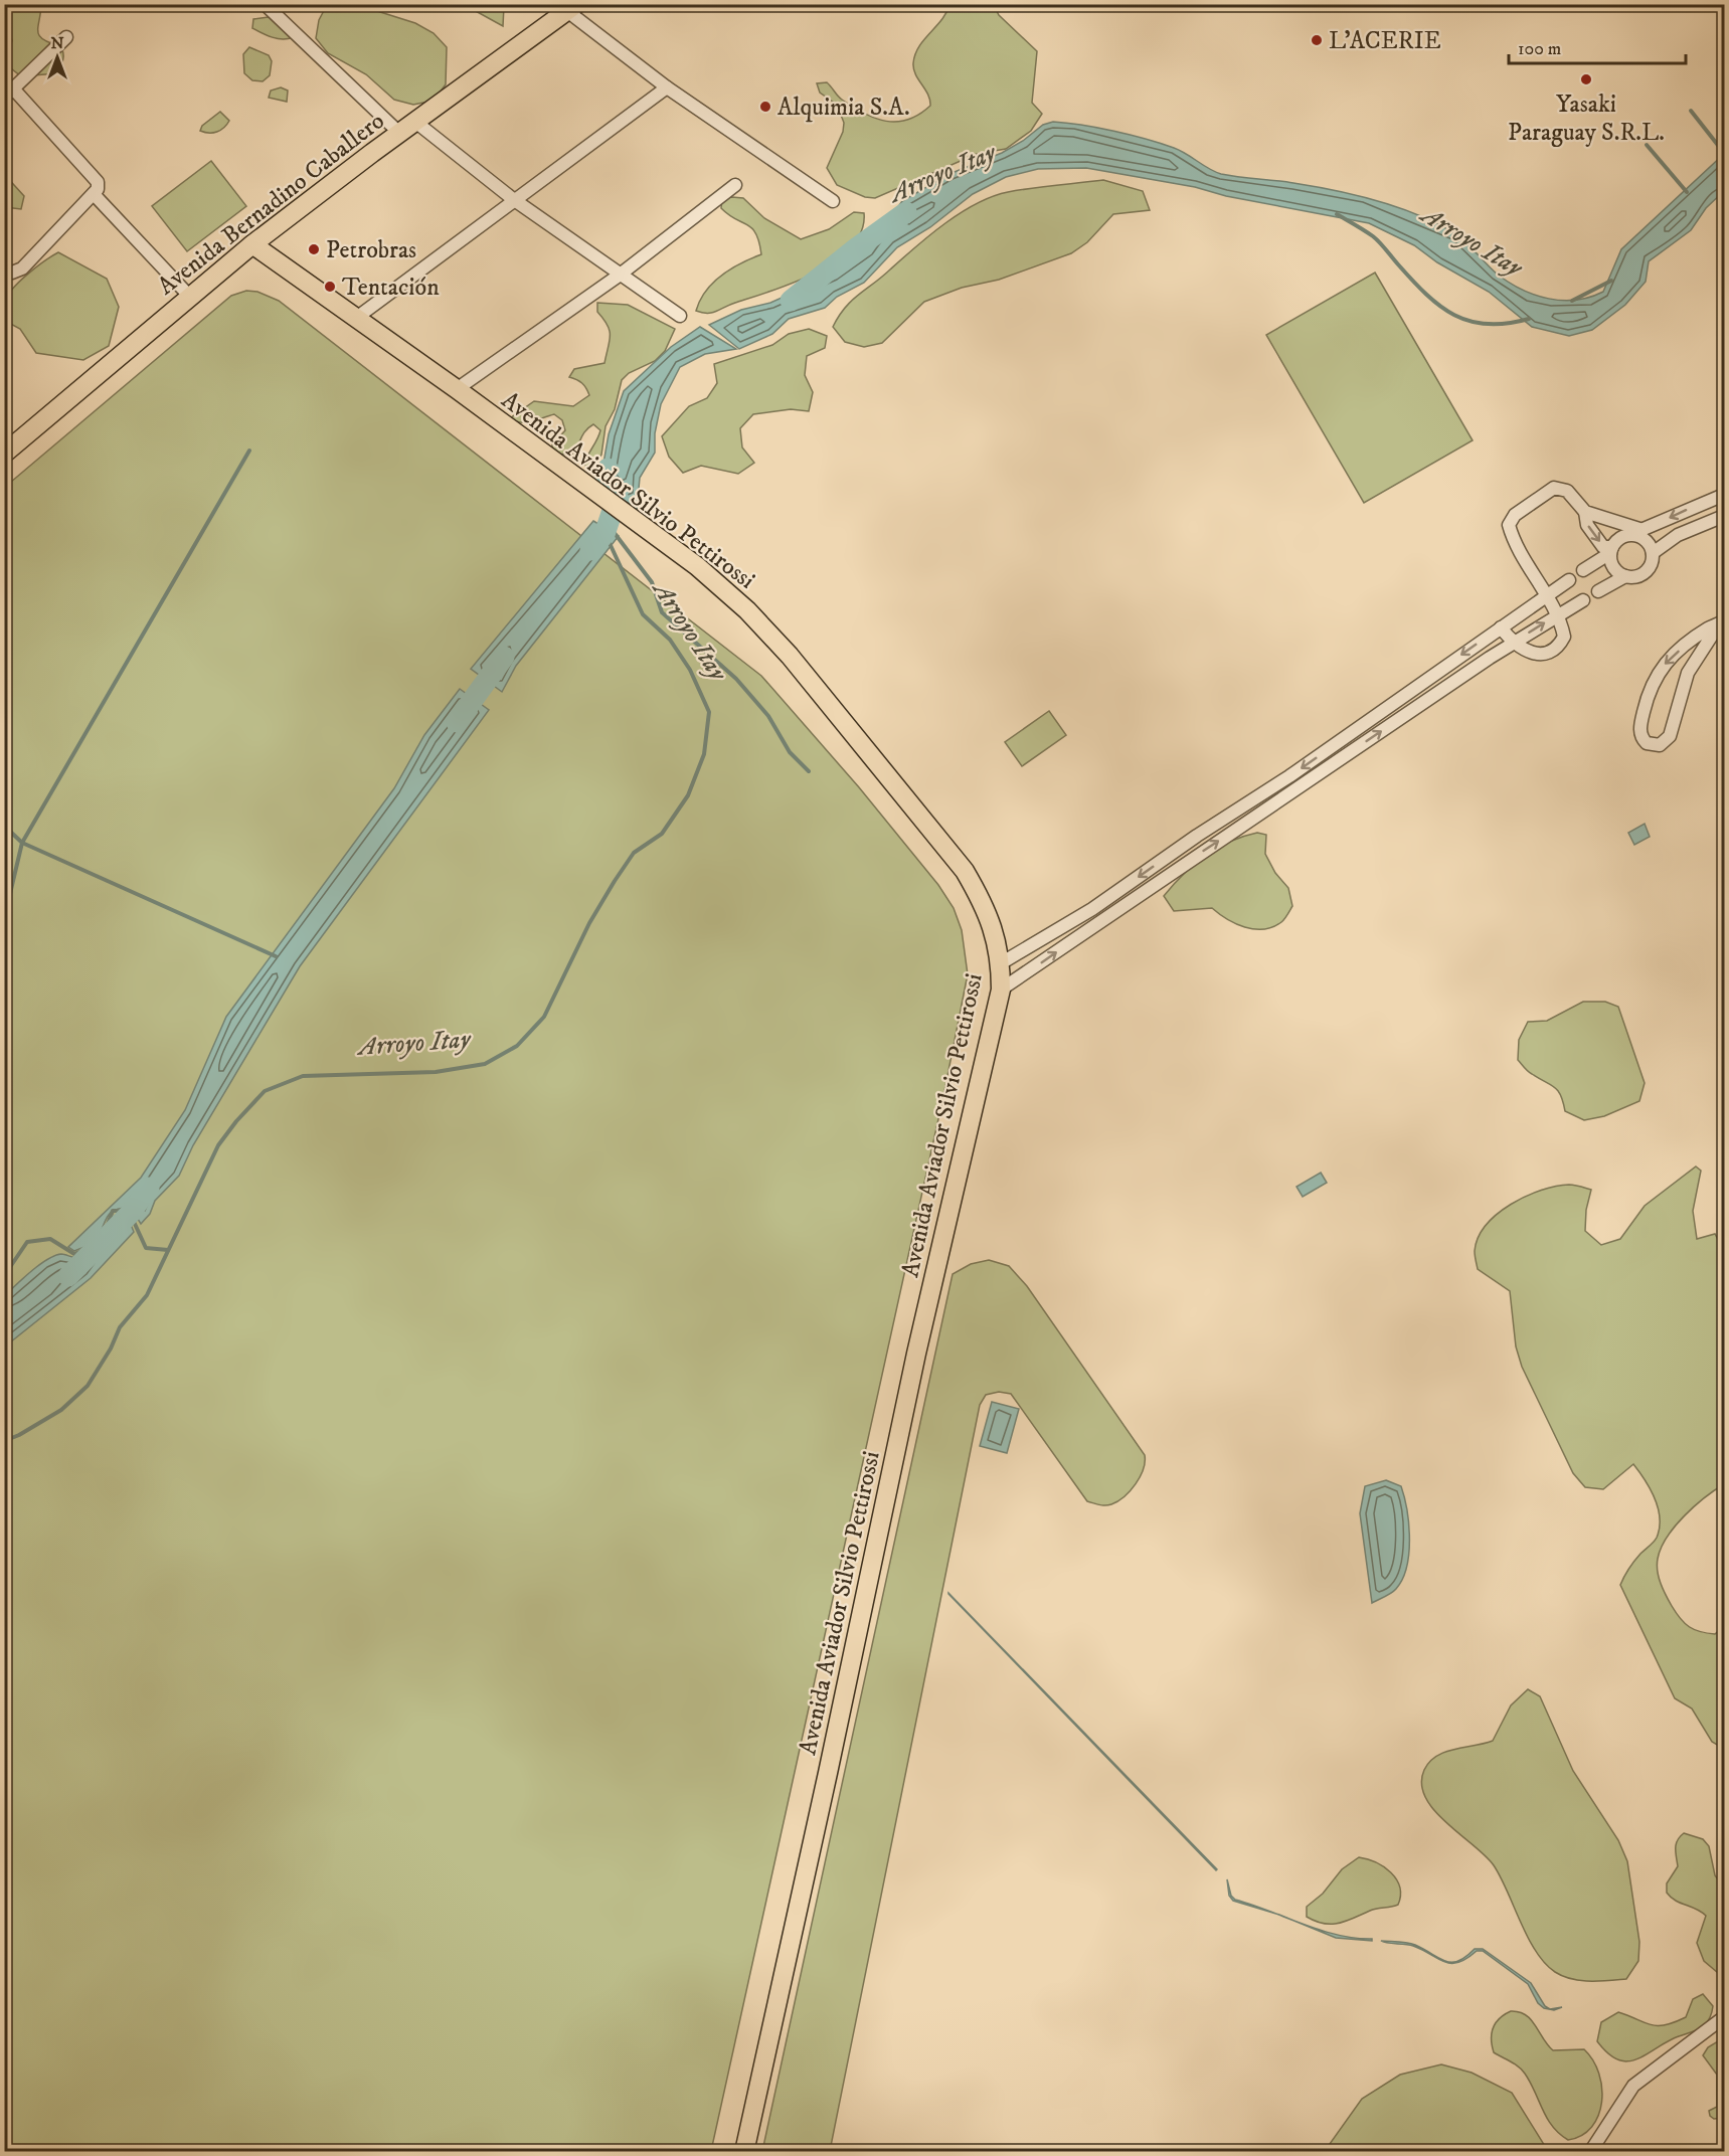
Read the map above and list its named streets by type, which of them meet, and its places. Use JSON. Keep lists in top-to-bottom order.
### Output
{
  "streets": {
    "main road": ["Avenida Bernadino Caballero", "Avenida Aviador Silvio Pettirossi"]
  },
  "crossings": [
    ["Avenida Bernadino Caballero", "Avenida Aviador Silvio Pettirossi"]
  ],
  "water": ["Arroyo Itay"],
  "places": [
    "L'ACERIE",
    "Yasaki Paraguay S.R.L.",
    "Alquimia S.A.",
    "Petrobras",
    "Tentación"
  ],
  "scale_bar": "100 m",
  "north": "top"
}
